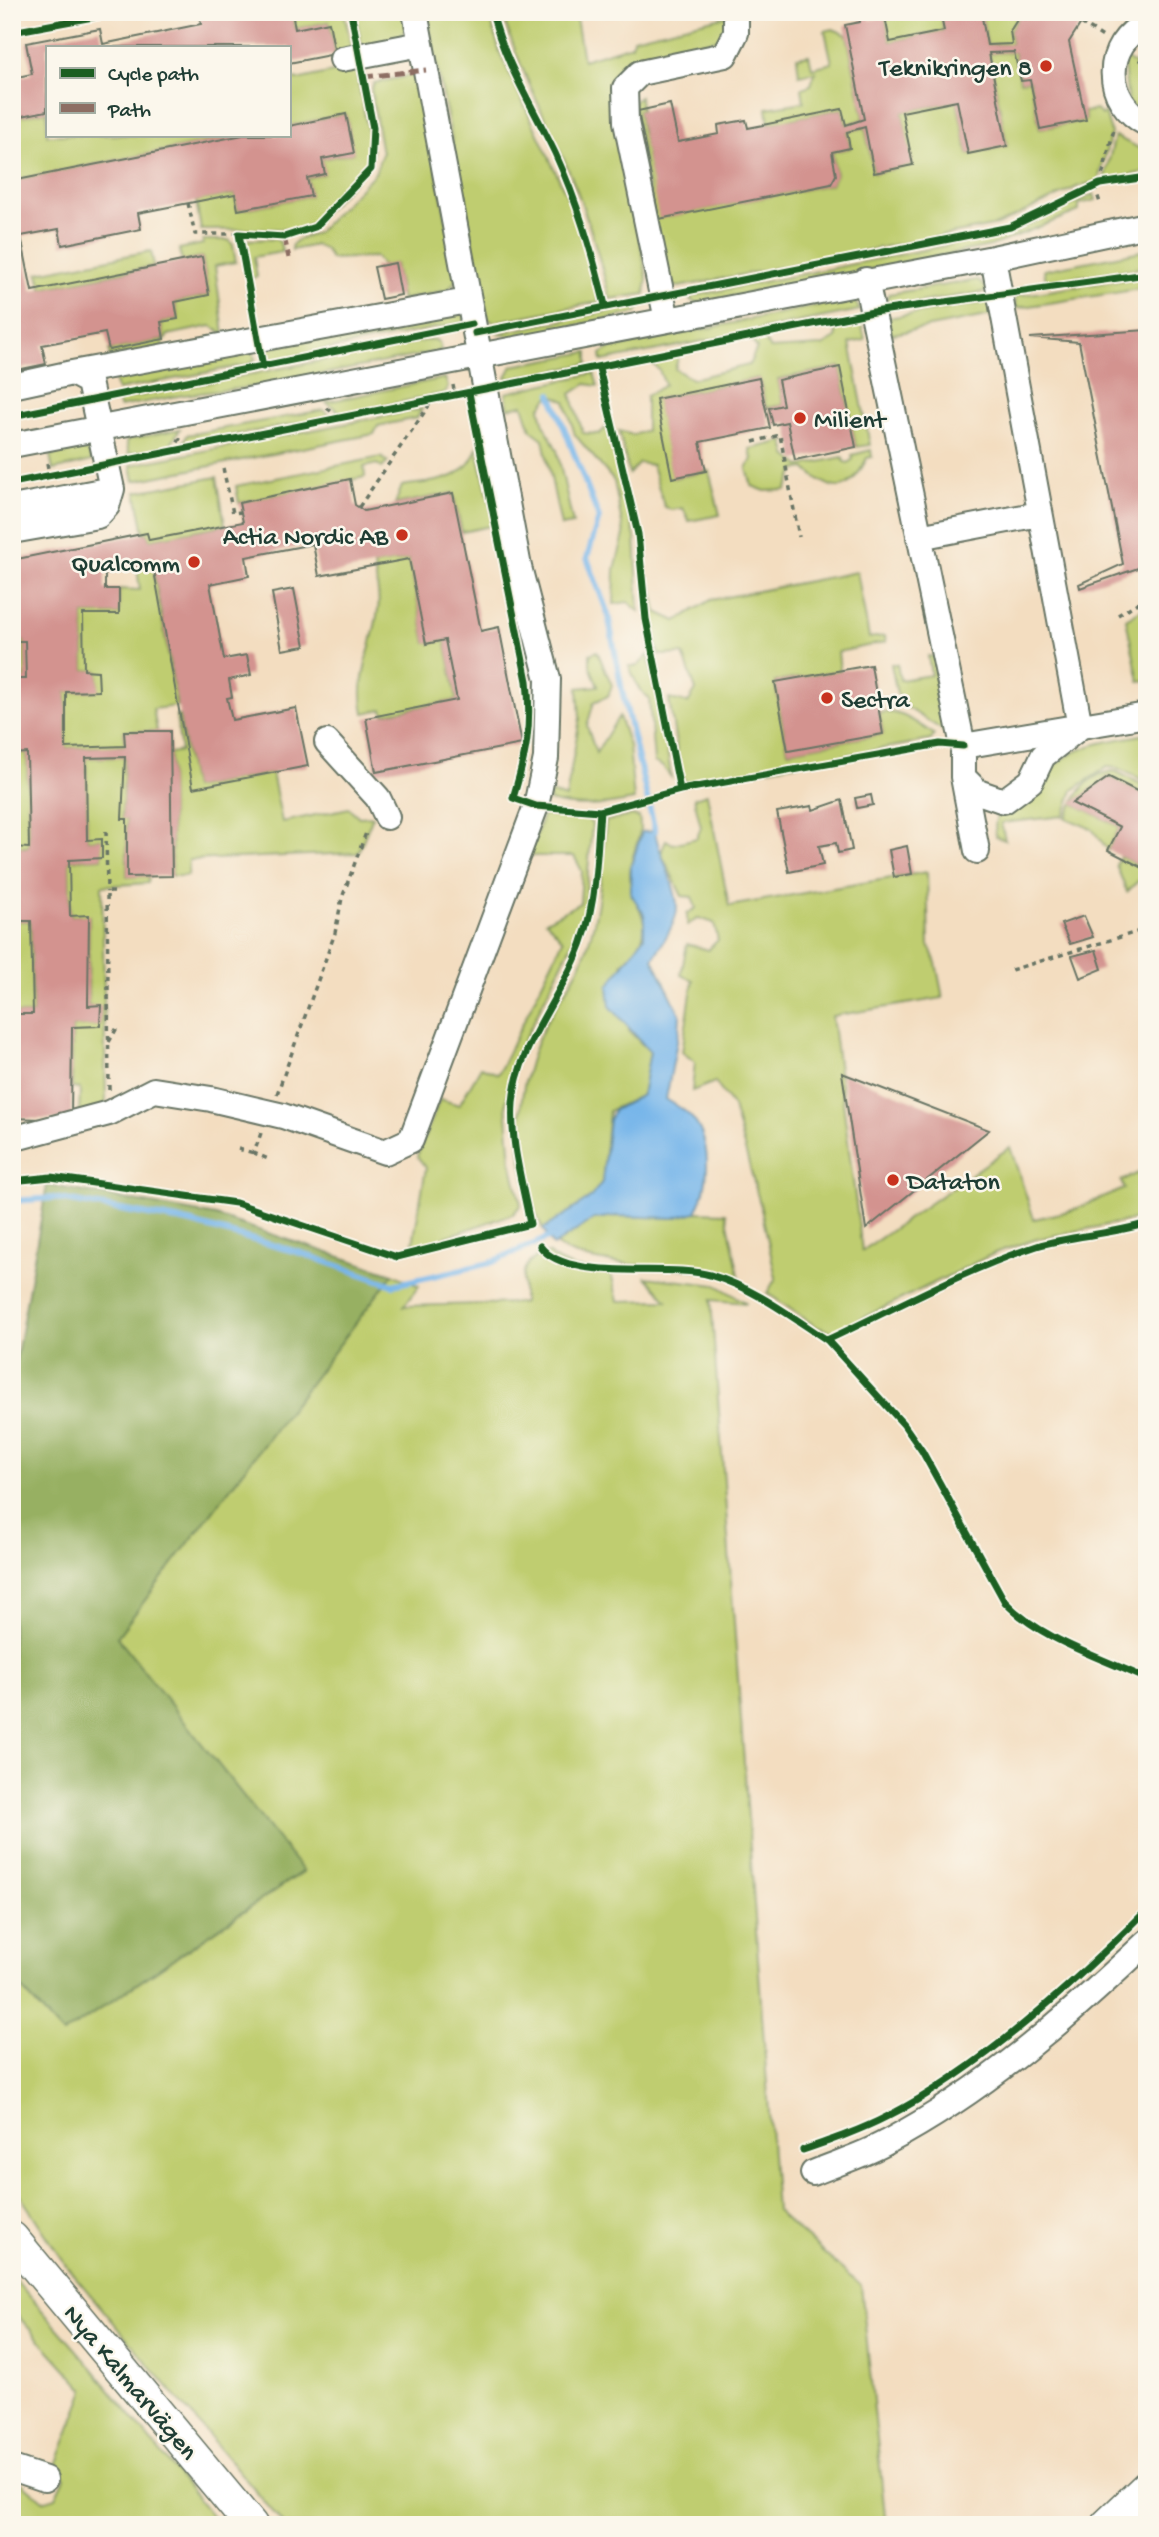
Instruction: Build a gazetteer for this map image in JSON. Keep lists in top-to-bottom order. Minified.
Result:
{"streets":{"main road":["Nya Kalmarvägen"]},"places":["Teknikringen 8","Milient","Actia Nordic AB","Qualcomm","Sectra","Dataton"],"legend":["Cycle path","Path"]}
